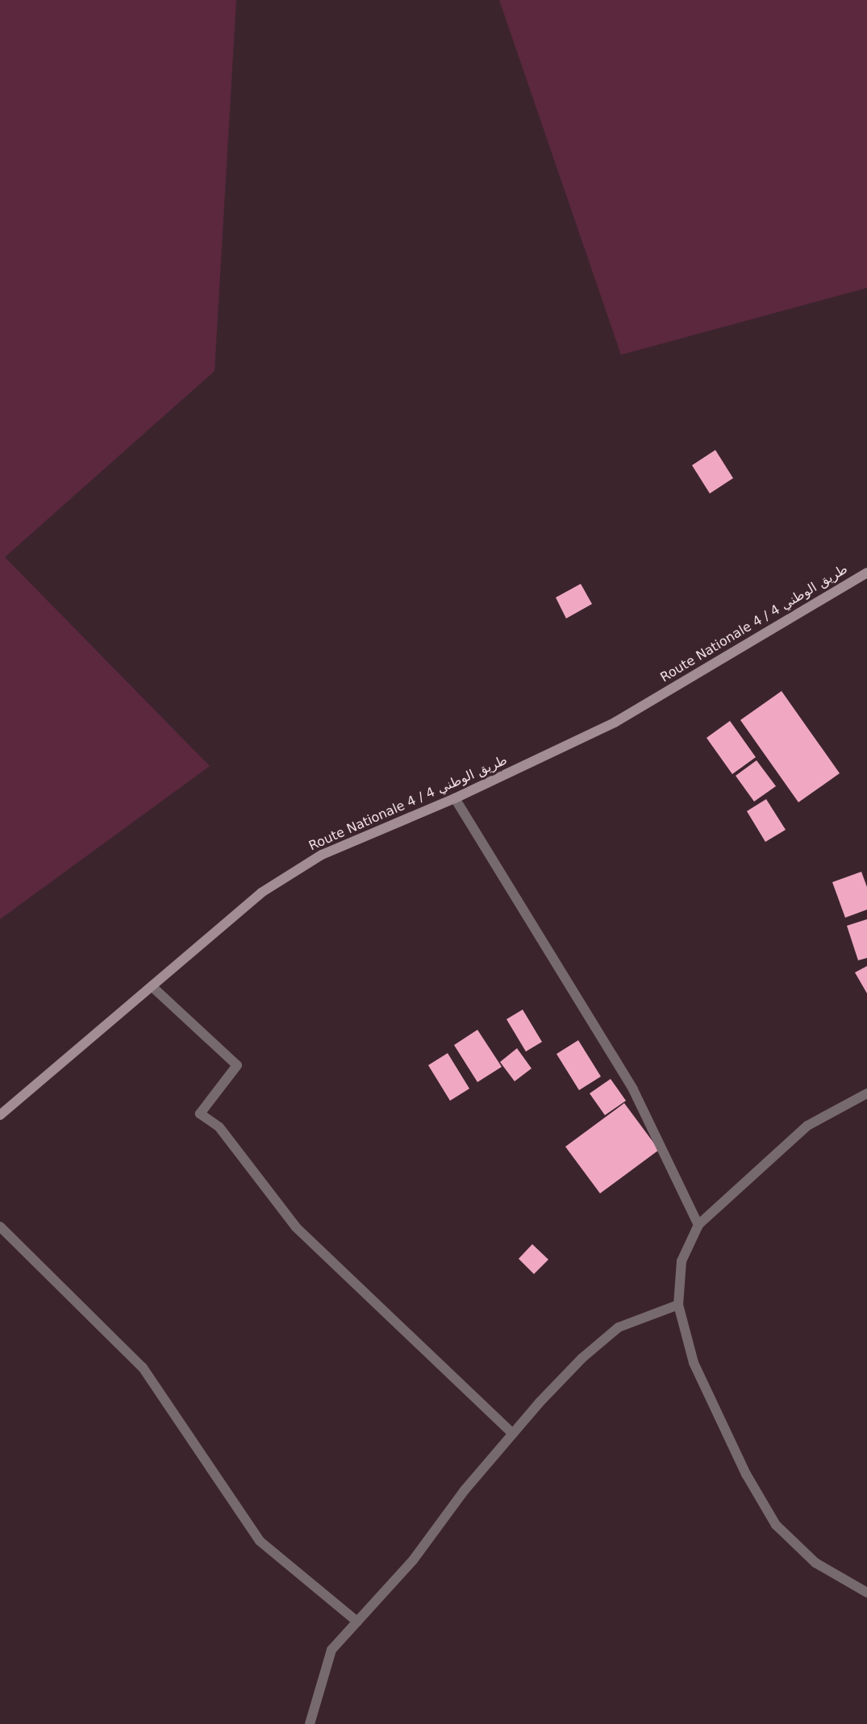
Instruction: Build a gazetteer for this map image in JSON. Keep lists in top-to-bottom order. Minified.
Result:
{"streets":{"main road":["Route Nationale 4 / طريق الوطني 4"]}}
